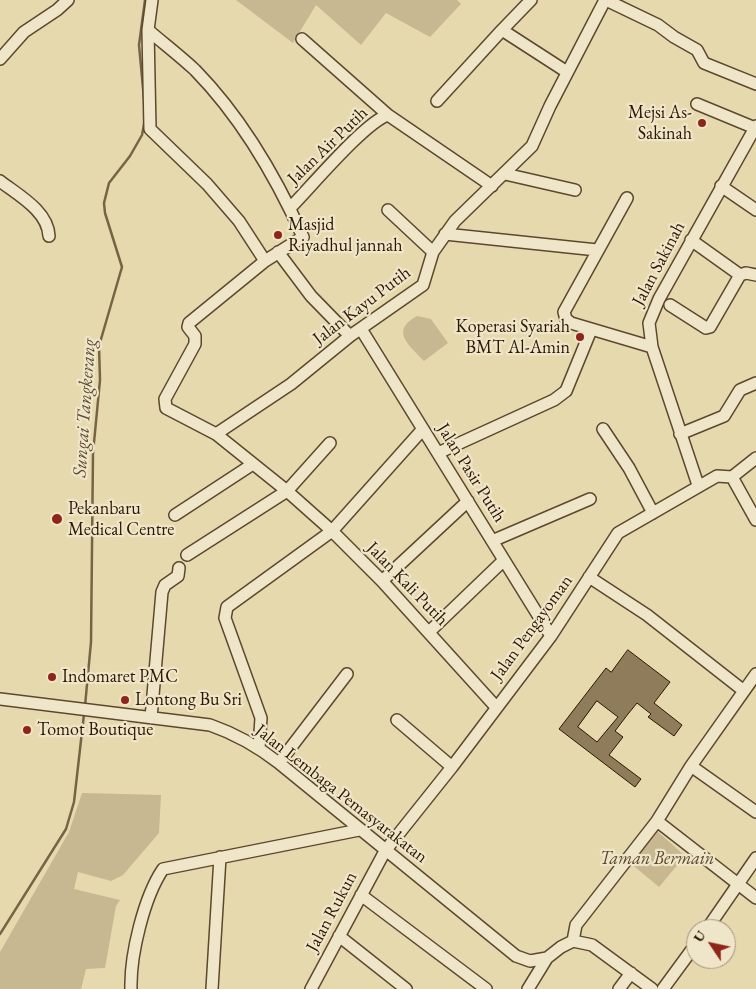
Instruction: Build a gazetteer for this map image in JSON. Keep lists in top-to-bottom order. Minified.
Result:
{"streets":{"street":["Jalan Air Putih","Jalan Sakinah","Jalan Kayu Putih","Jalan Pasir Putih","Jalan Kali Putih","Jalan Pengayoman","Jalan Lembaga Pemasyarakatan","Jalan Rukun"]},"crossings":[["Jalan Air Putih","Jalan Kayu Putih"],["Jalan Kayu Putih","Jalan Pasir Putih"],["Jalan Pasir Putih","Jalan Pengayoman"],["Jalan Kali Putih","Jalan Pengayoman"],["Jalan Pengayoman","Jalan Lembaga Pemasyarakatan"],["Jalan Pengayoman","Jalan Rukun"],["Jalan Lembaga Pemasyarakatan","Jalan Rukun"]],"water":["Sungai Tangkerang"],"parks":["Taman Bermain"],"places":["Mejsi As- Sakinah","Masjid Riyadhul jannah","Koperasi Syariah BMT Al-Amin","Pekanbaru Medical Centre","Indomaret PMC","Lontong Bu Sri","Tomot Boutique"],"north":"top left"}
